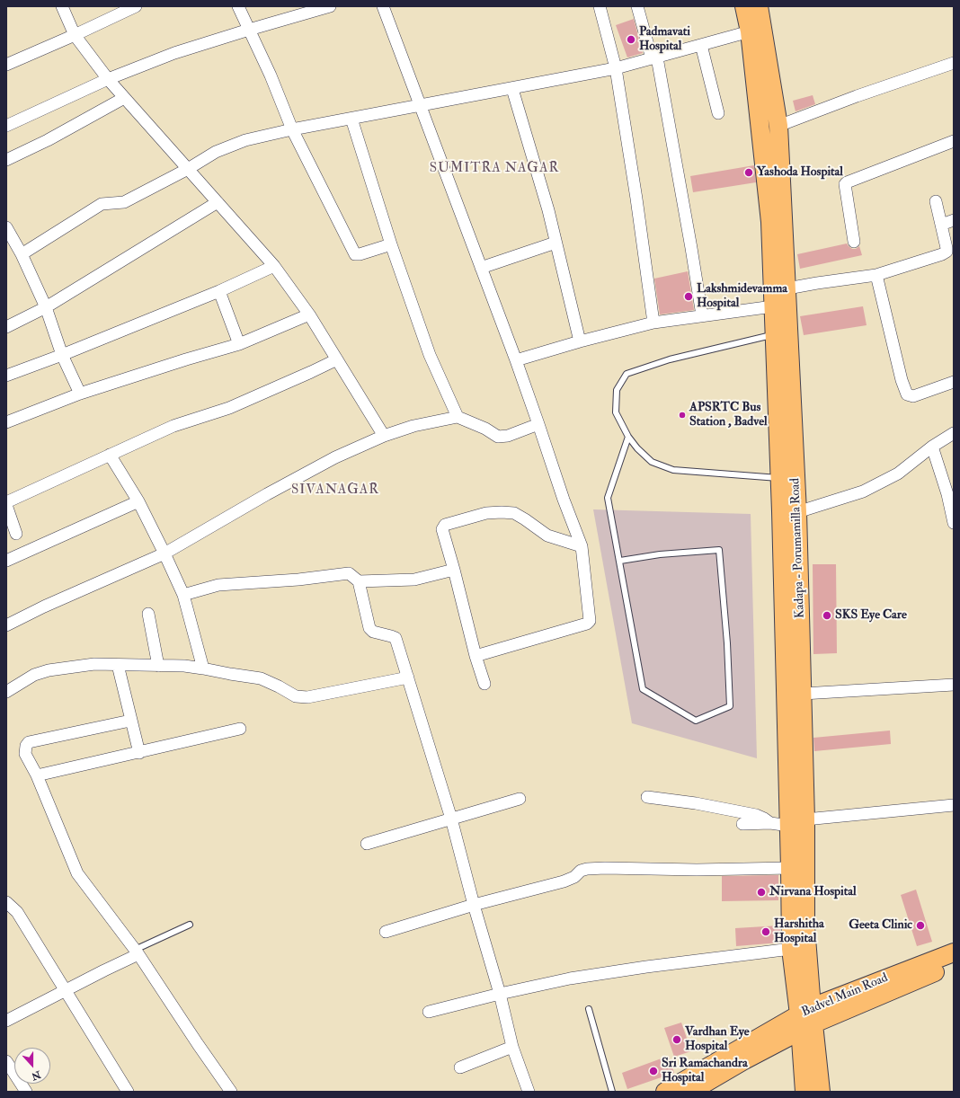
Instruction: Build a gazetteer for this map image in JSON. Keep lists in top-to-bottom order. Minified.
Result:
{"streets":{"main road":["Kadapa - Porumamilla Road","Badvel Main Road"]},"crossings":[["Kadapa - Porumamilla Road","Badvel Main Road"]],"districts":["SUMITRA NAGAR","SIVANAGAR"],"places":["Padmavati Hospital","Yashoda Hospital","Lakshmidevamma Hospital","APSRTC Bus Station , Badvel","SKS Eye Care","Nirvana Hospital","Geeta Clinic","Harshitha Hospital","Vardhan Eye Hospital","Sri Ramachandra Hospital"],"north":"bottom"}
